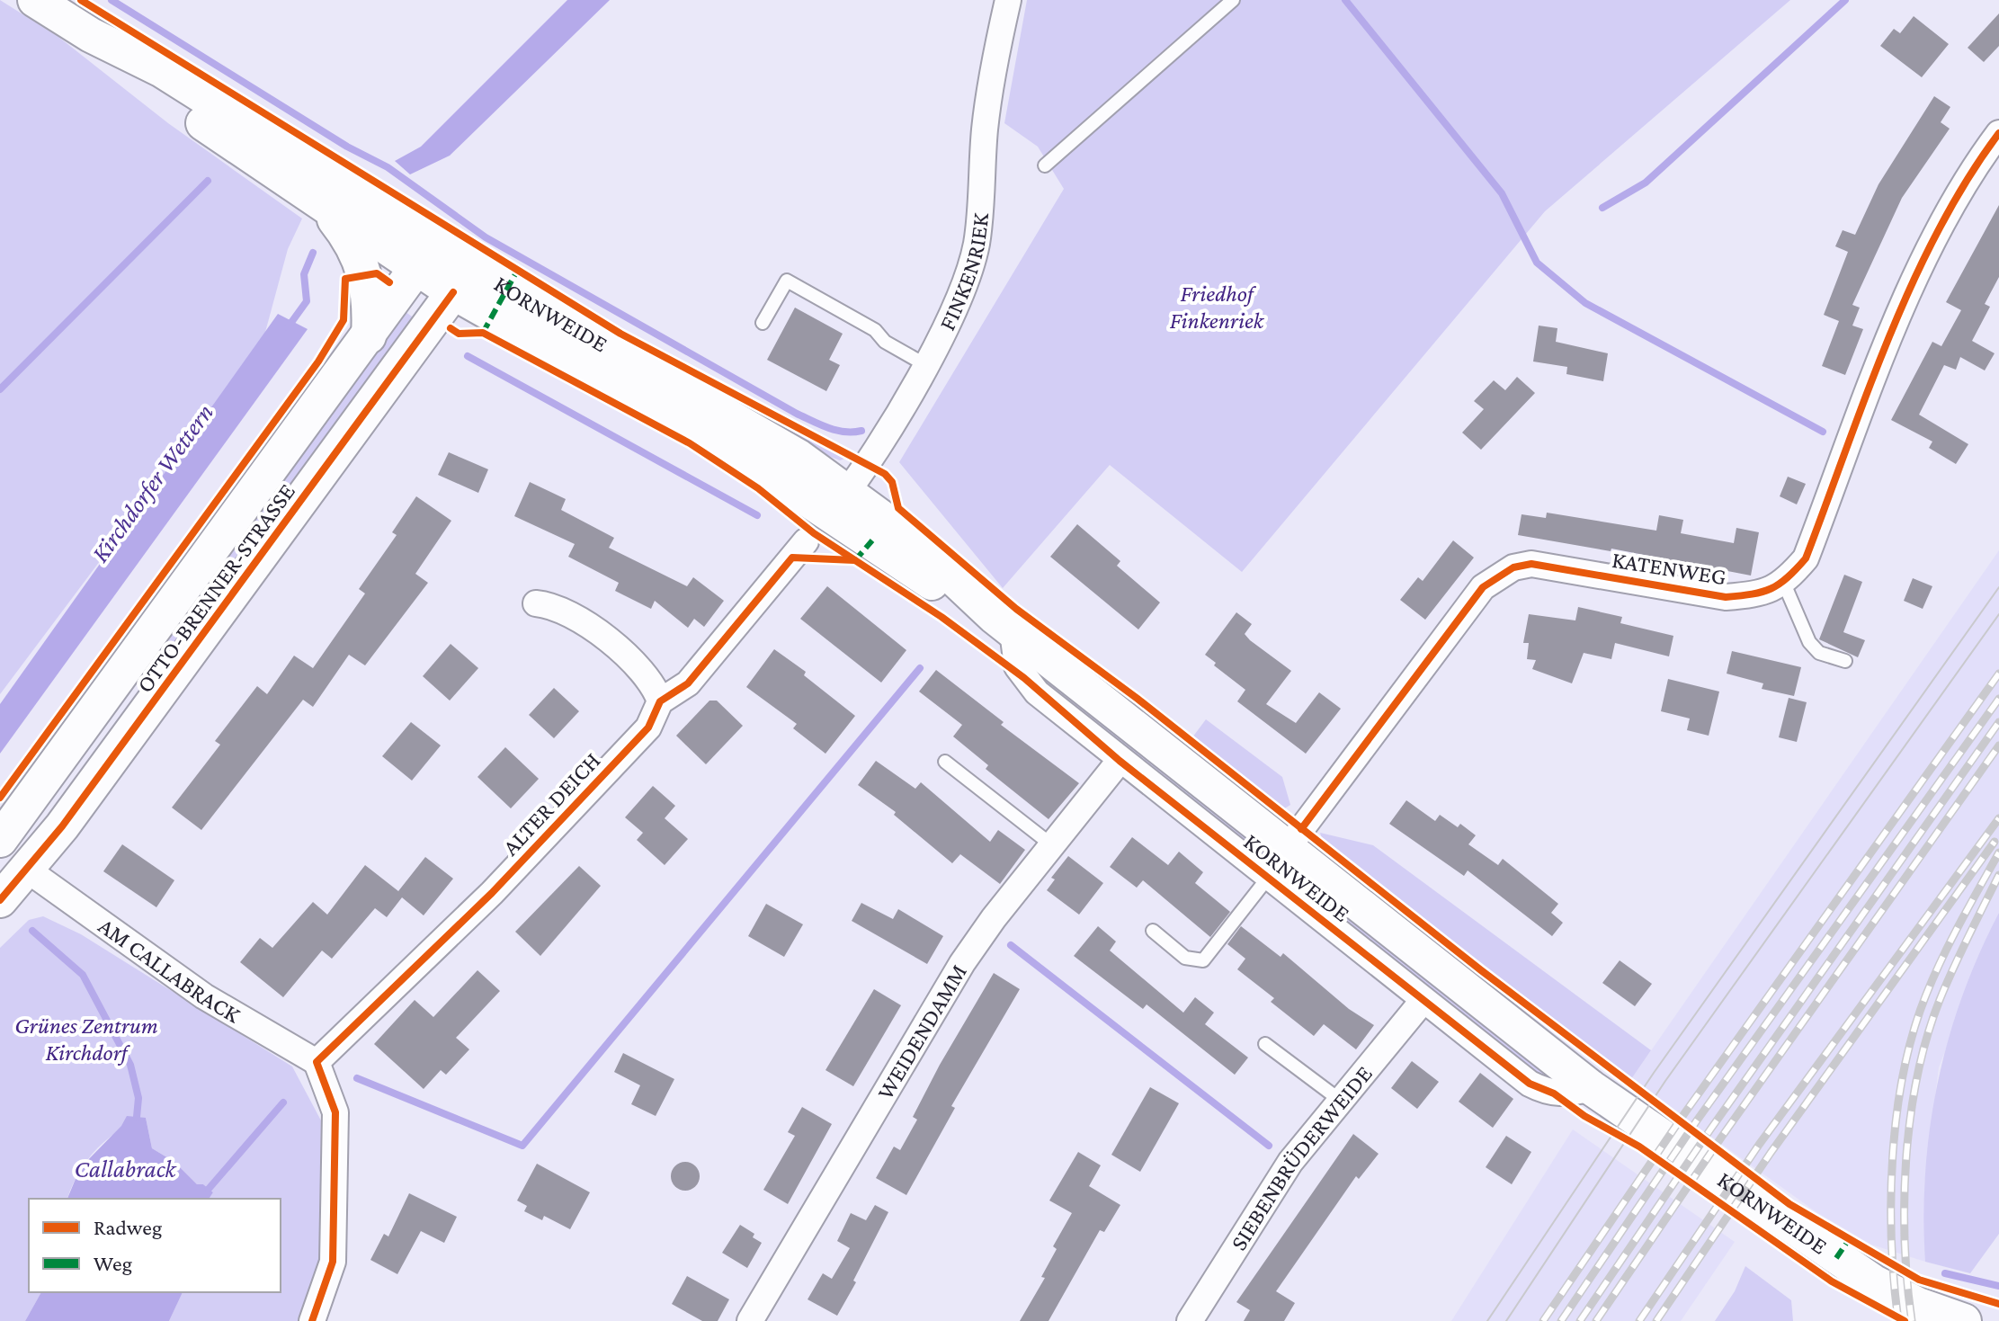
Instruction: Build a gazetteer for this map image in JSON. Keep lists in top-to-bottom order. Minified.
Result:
{"streets":{"main road":["KORNWEIDE","OTTO-BRENNER-STRASSE"],"street":["FINKENRIEK","KATENWEG","ALTER DEICH","AM CALLABRACK","WEIDENDAMM","SIEBENBRÜDERWEIDE"]},"crossings":[["FINKENRIEK","KORNWEIDE"],["KORNWEIDE","KATENWEG"],["KORNWEIDE","OTTO-BRENNER-STRASSE"],["KORNWEIDE","WEIDENDAMM"],["KORNWEIDE","SIEBENBRÜDERWEIDE"],["OTTO-BRENNER-STRASSE","AM CALLABRACK"],["ALTER DEICH","AM CALLABRACK"]],"water":["Kirchdorfer Wettern","Callabrack"],"parks":["Friedhof Finkenriek","Grünes Zentrum Kirchdorf"],"legend":["Radweg","Weg"]}
